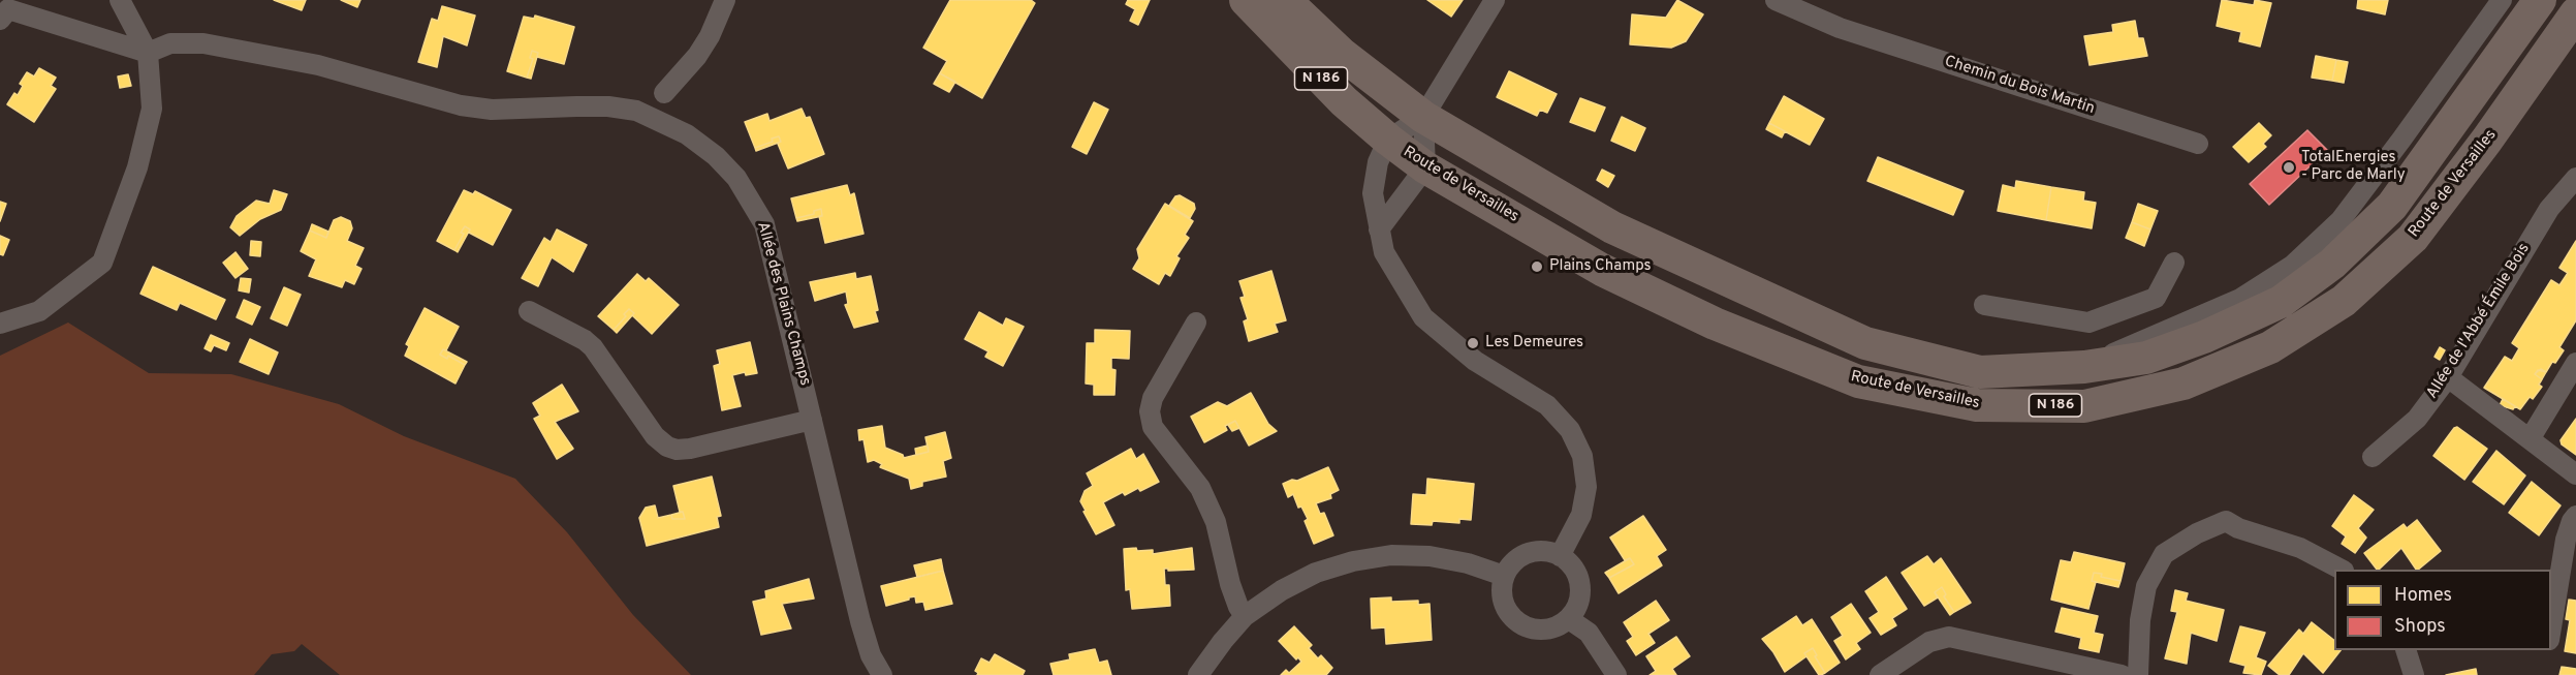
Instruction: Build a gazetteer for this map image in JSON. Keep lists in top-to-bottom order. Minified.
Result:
{"streets":{"main road":["N 186","Route de Versailles"],"street":["Chemin du Bois Martin","Allée des Plains Champs","Allée de l'Abbé Émile Bois"]},"places":["TotalEnergies - Parc de Marly","Plains Champs","Les Demeures"],"legend":["Homes","Shops"]}
